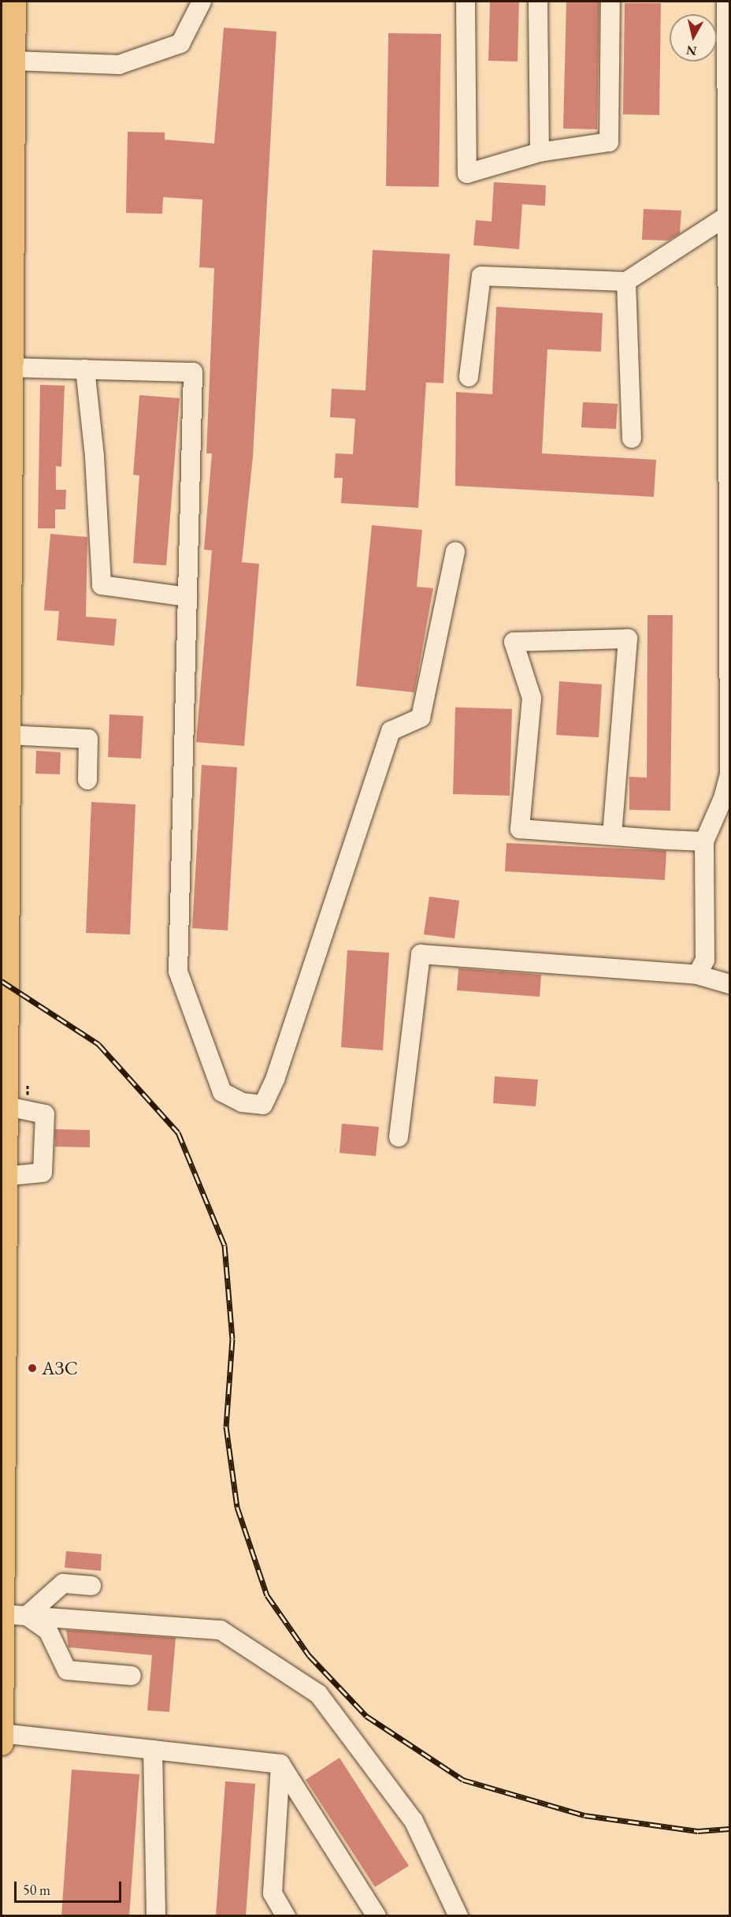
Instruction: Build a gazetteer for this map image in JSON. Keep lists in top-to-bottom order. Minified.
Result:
{"places":["АЗС"],"scale_bar":"50 m","north":"bottom"}
